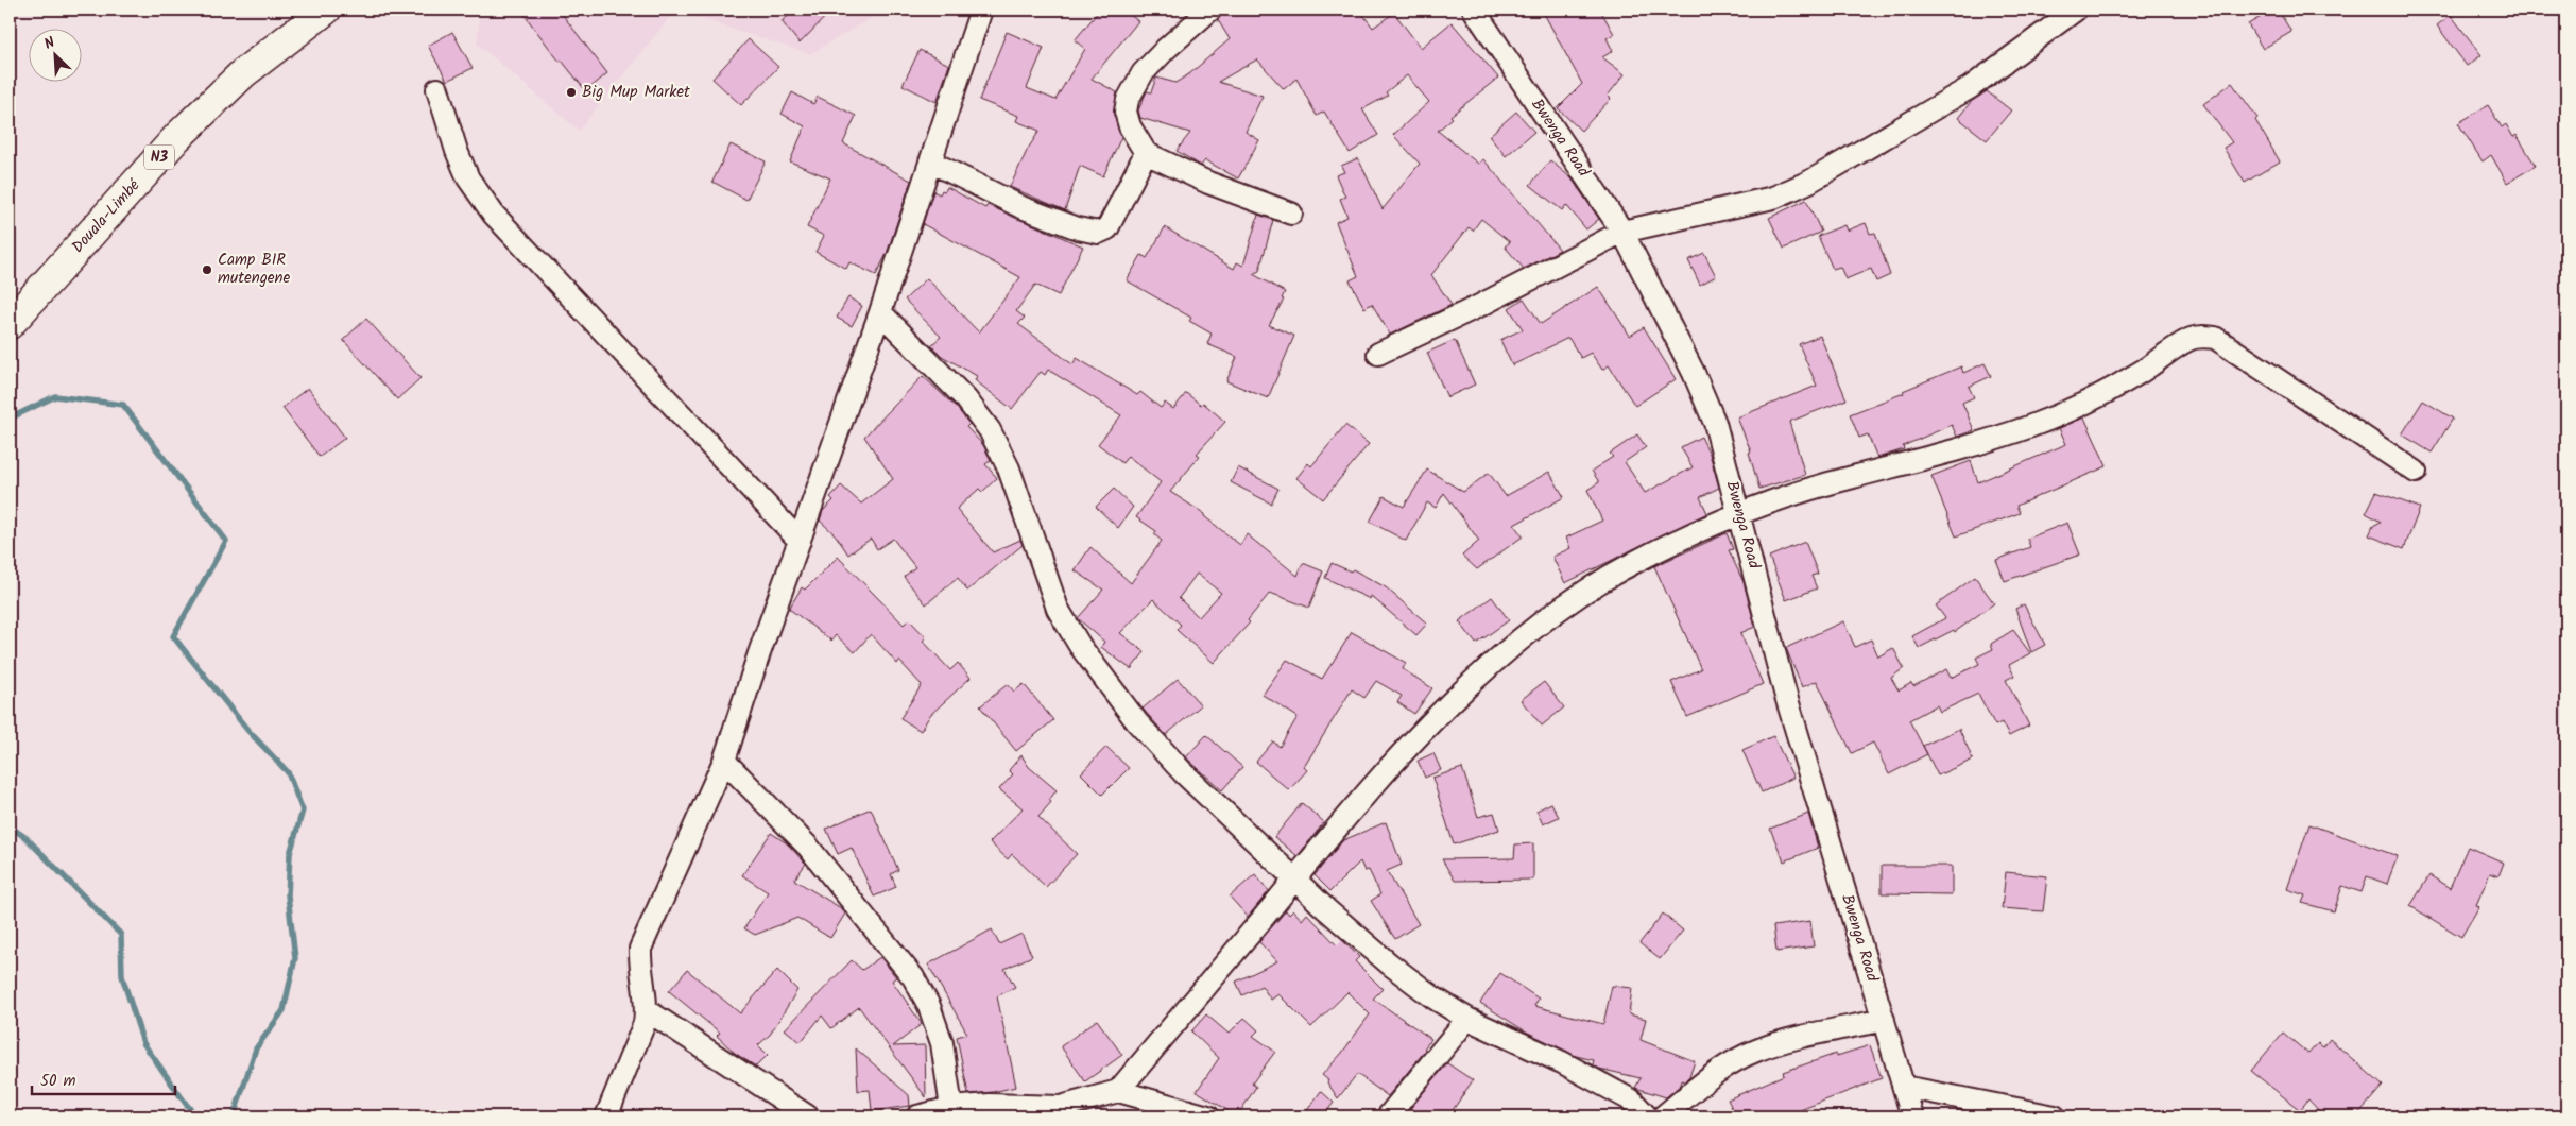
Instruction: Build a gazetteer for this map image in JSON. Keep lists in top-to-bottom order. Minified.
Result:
{"streets":{"highway":["N3","Douala-Limbé"],"street":["Bwenga Road"]},"places":["Big Mup Market","Camp BIR mutengene"],"scale_bar":"50 m","north":"top left"}
